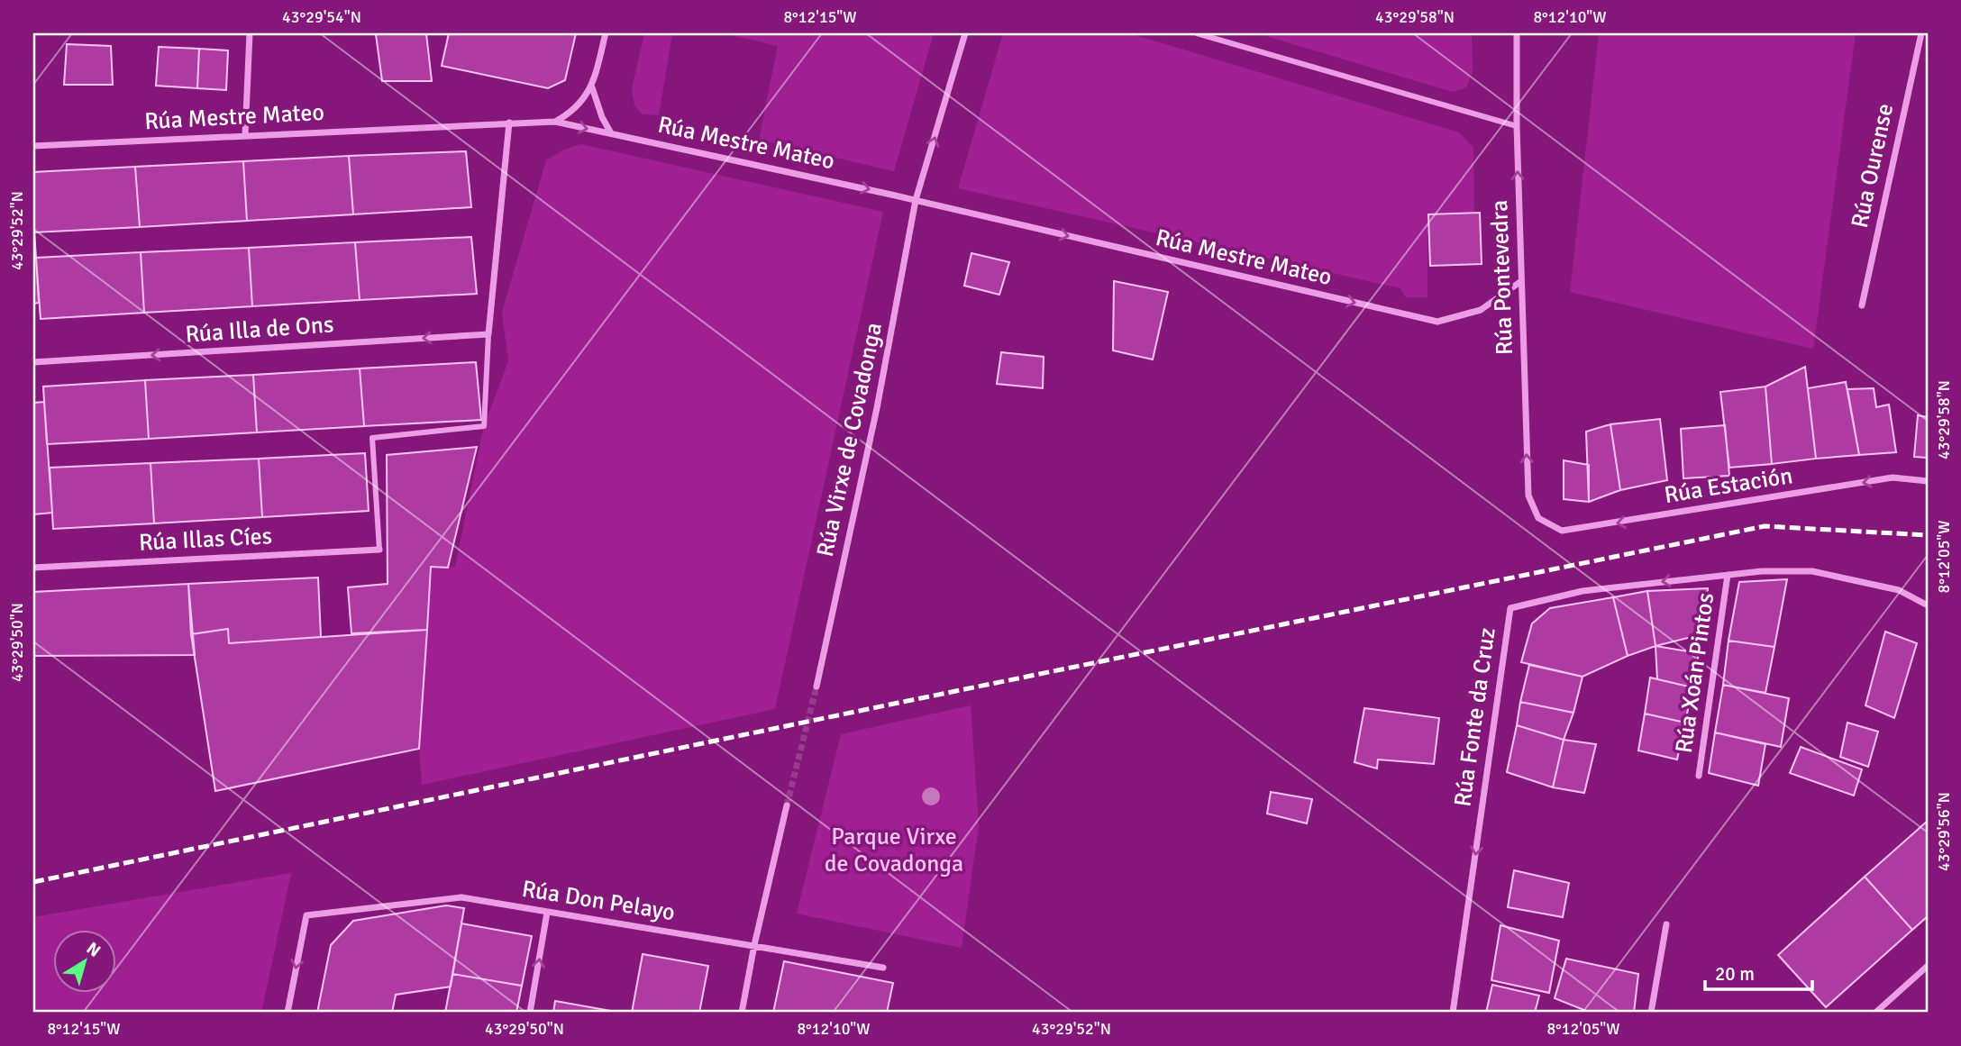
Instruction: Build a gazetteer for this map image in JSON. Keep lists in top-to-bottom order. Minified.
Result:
{"streets":{"street":["Rúa Mestre Mateo","Rúa Ourense","Rúa Pontevedra","Rúa Illa de Ons","Rúa Virxe de Covadonga","Rúa Estación","Rúa Illas Cíes","Rúa Xoán Pintos","Rúa Fonte da Cruz","Rúa Don Pelayo"]},"crossings":[["Rúa Mestre Mateo","Rúa Pontevedra"],["Rúa Mestre Mateo","Rúa Virxe de Covadonga"],["Rúa Pontevedra","Rúa Estación"],["Rúa Xoán Pintos","Rúa Fonte da Cruz"]],"one_way":["Rúa Mestre Mateo","Rúa Pontevedra","Rúa Illa de Ons","Rúa Estación","Rúa Fonte da Cruz","Rúa Don Pelayo"],"parks":["Parque Virxe de Covadonga"],"scale_bar":"20 m","north":"top right","coordinates":["43°29'54\"N","8°12'15\"W","43°29'58\"N","8°12'10\"W","43°29'52\"N","8°12'05\"W","43°29'50\"N","43°29'56\"N"]}
